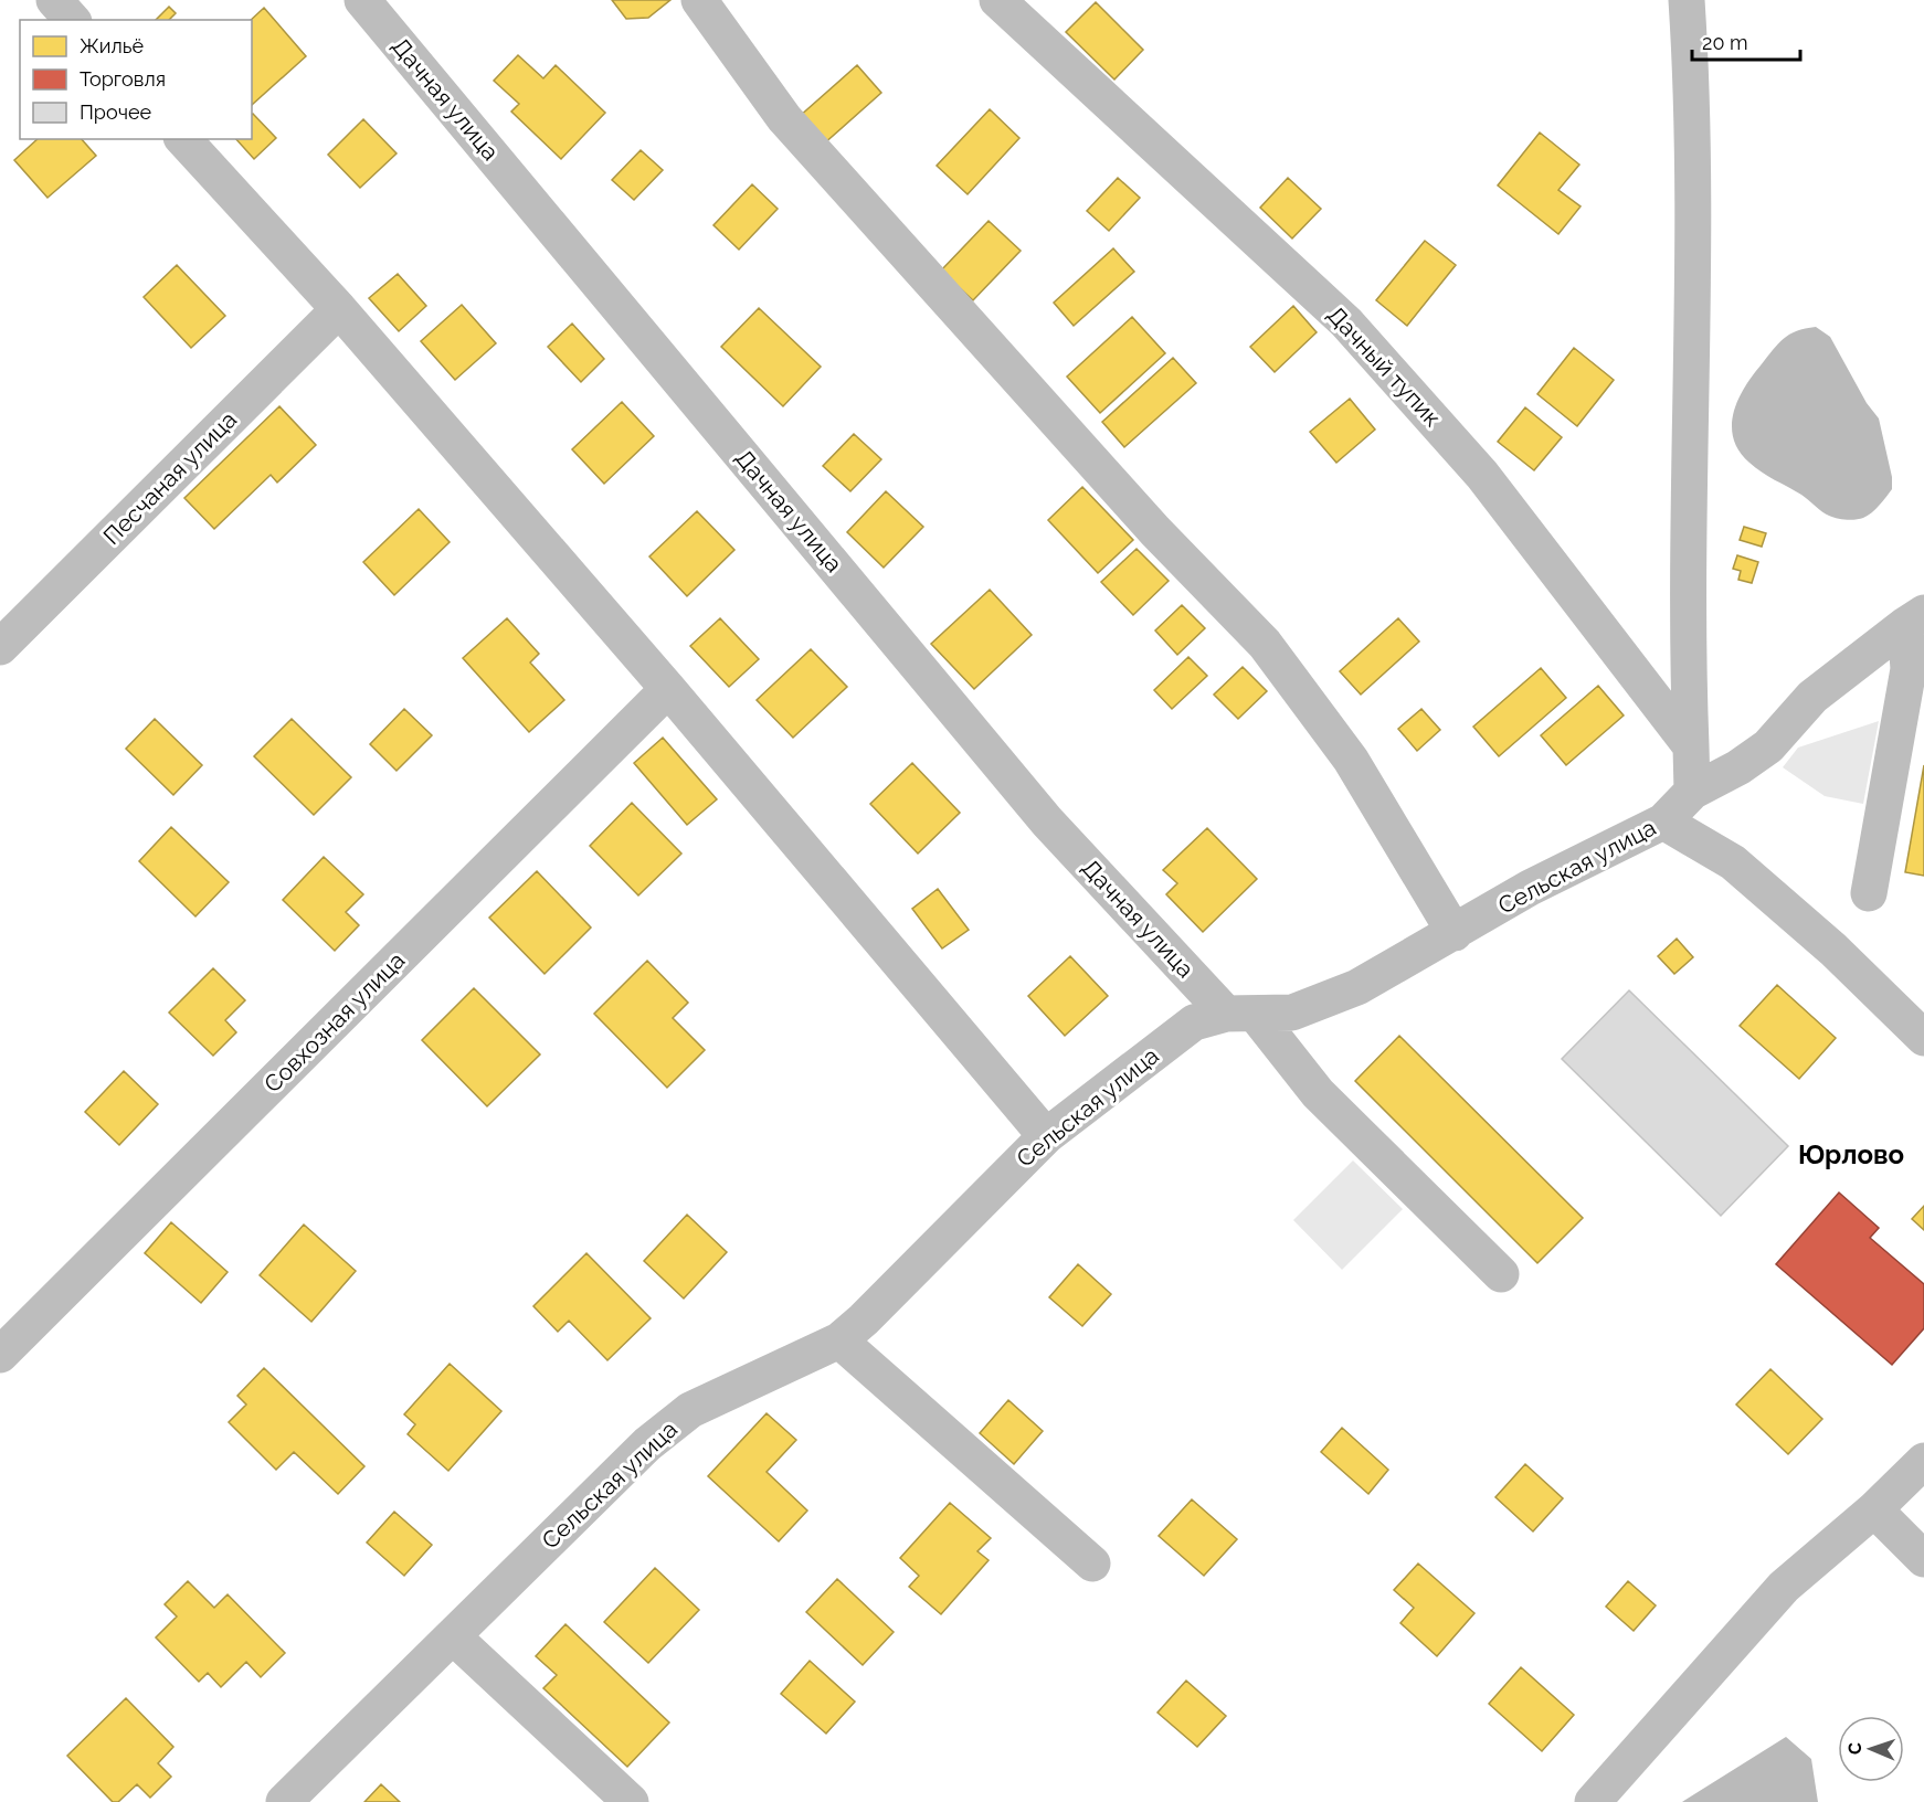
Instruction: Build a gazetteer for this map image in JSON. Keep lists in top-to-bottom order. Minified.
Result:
{"streets":{"street":["Дачная улица","Дачный тупик","Песчаная улица","Сельская улица","Совхозная улица"]},"crossings":[["Дачная улица","Сельская улица"]],"districts":["Юрлово"],"legend":["Жильё","Торговля","Прочее"],"scale_bar":"20 m","north":"left"}
